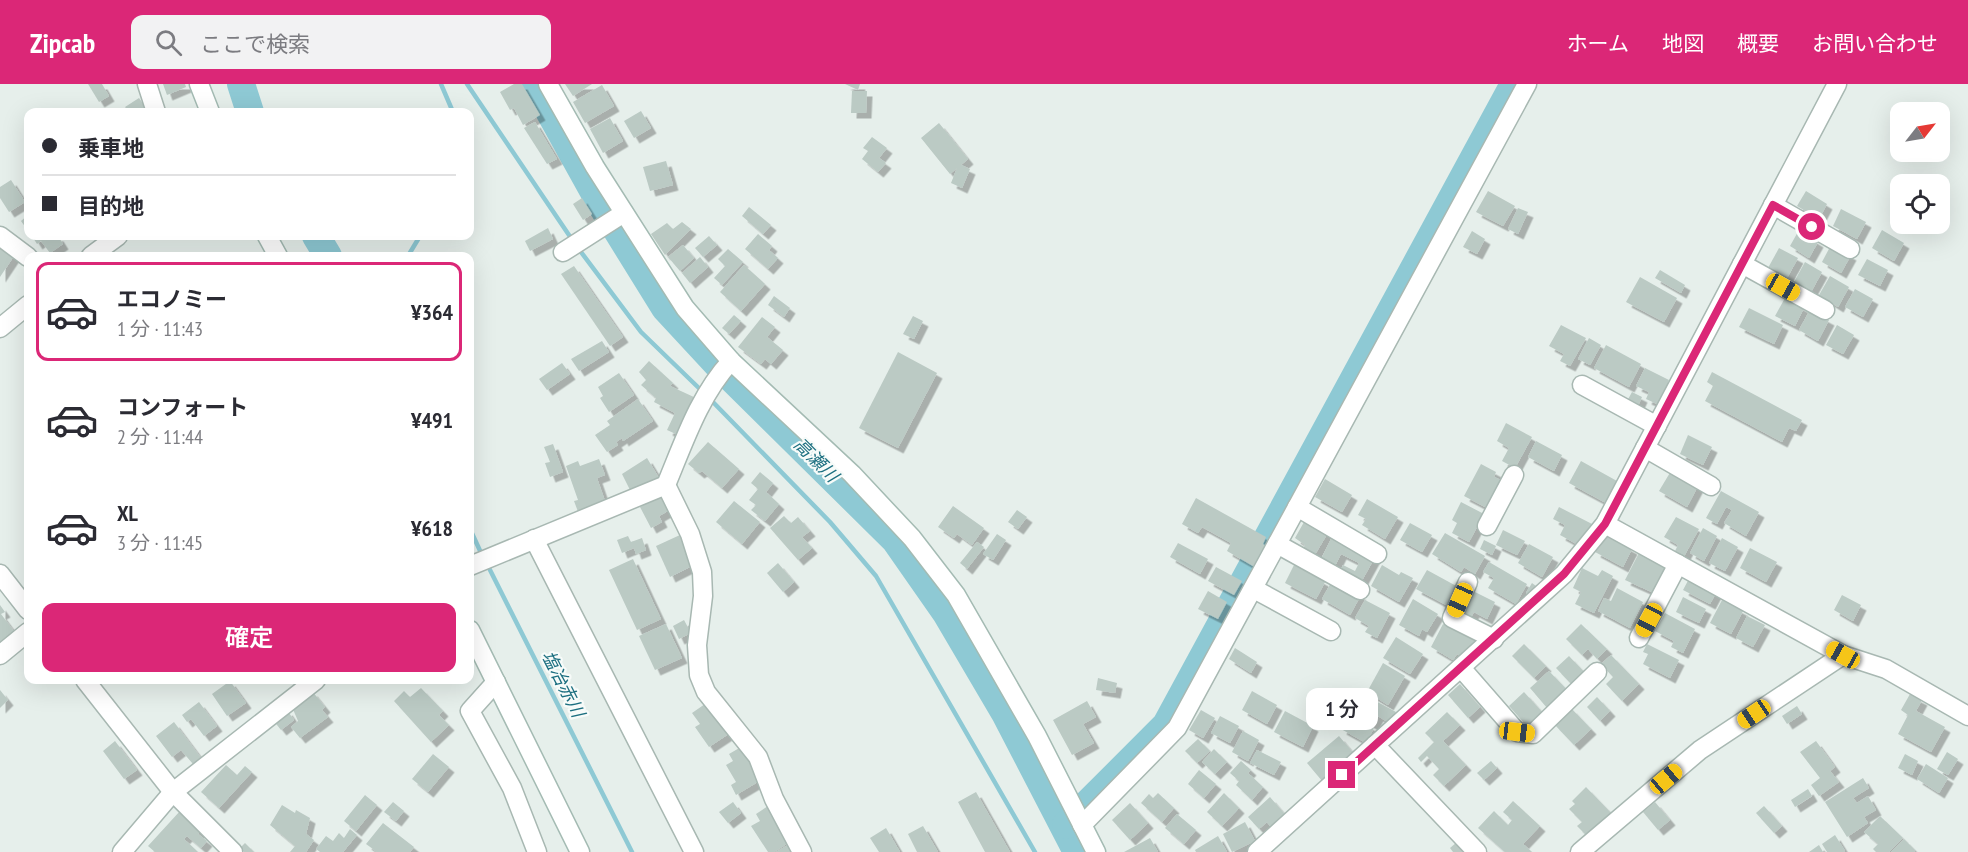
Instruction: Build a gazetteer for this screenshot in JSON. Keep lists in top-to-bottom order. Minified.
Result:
{"water":["高瀬川","塩冶赤川"],"north":"top right","page":{"header":"Zipcab","search":"ここで検索","nav":["ホーム","地図","概要","お問い合わせ"],"banner":["乗車地","目的地"],"list":[{"name":"エコノミー","note":"1 分 · 11:43","value":"¥364"},{"name":"コンフォート","note":"2 分 · 11:44","value":"¥491"},{"name":"XL","note":"3 分 · 11:45","value":"¥618"}],"buttons":"確定","bubble":"1 分"}}
